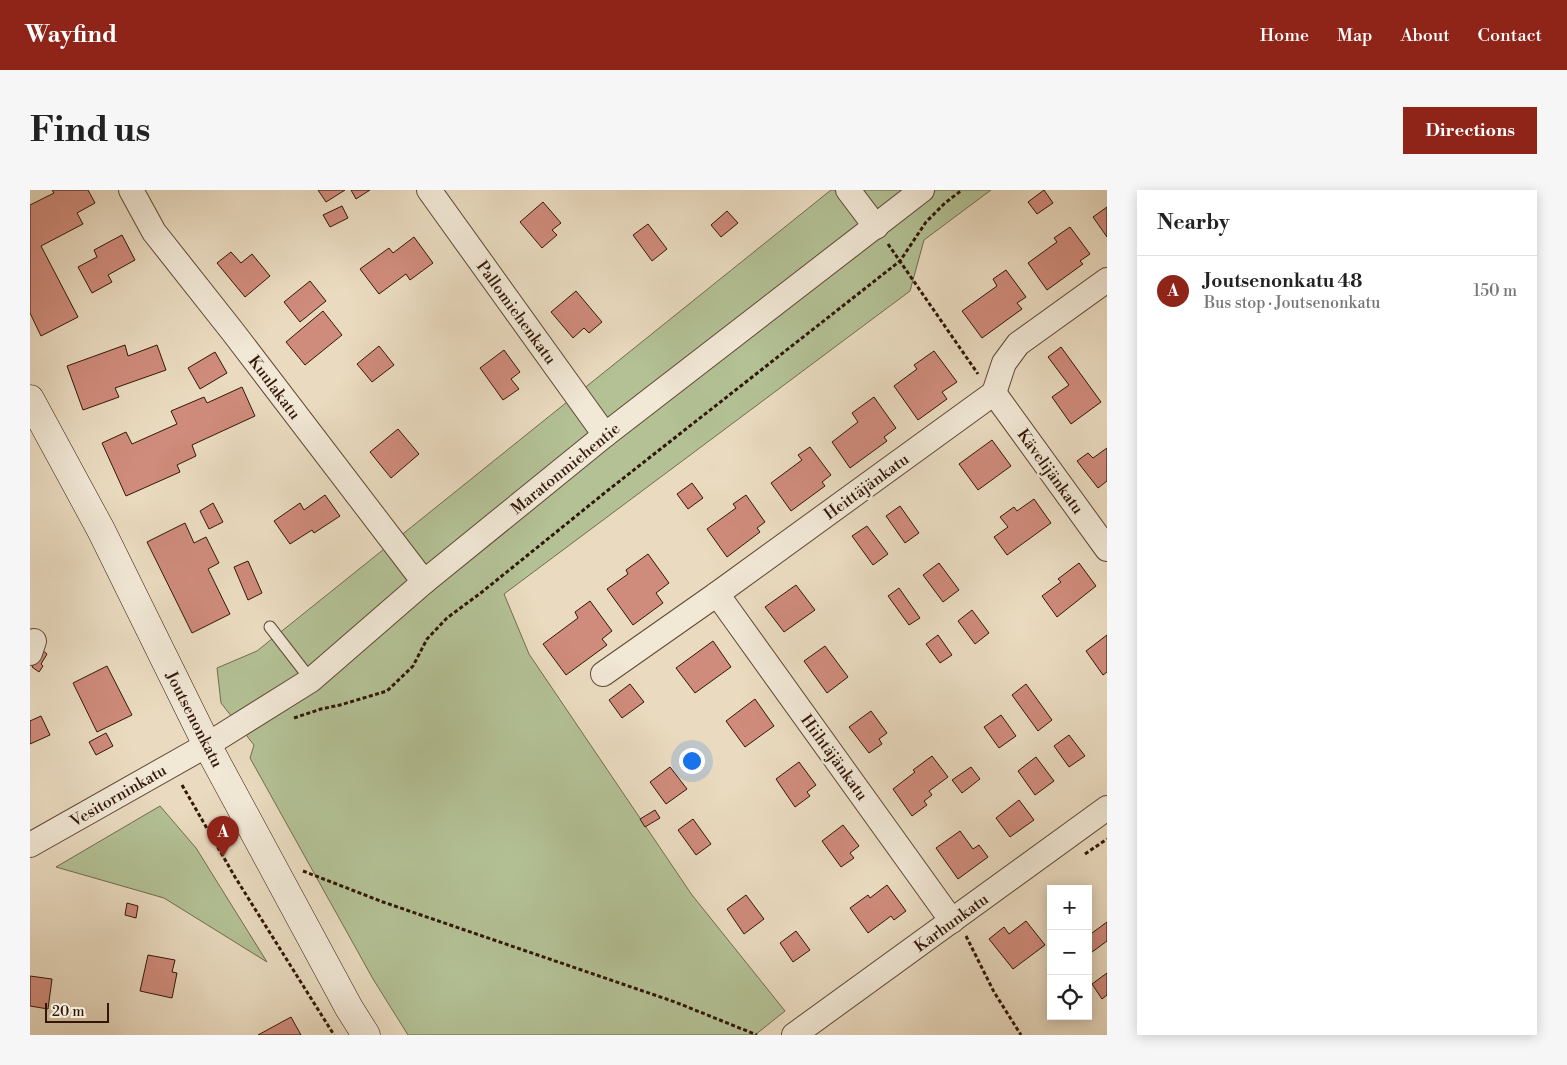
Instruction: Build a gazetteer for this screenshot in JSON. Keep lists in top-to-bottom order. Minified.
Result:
{"streets":{"main road":["Joutsenonkatu"],"street":["Pallomiehenkatu","Kuulakatu","Maratonmiehentie","Kävelijänkatu","Heittäjänkatu","Hiihtäjänkatu","Vesitorninkatu","Karhunkatu"]},"crossings":[["Pallomiehenkatu","Maratonmiehentie"],["Kuulakatu","Maratonmiehentie"],["Maratonmiehentie","Joutsenonkatu"],["Maratonmiehentie","Vesitorninkatu"],["Kävelijänkatu","Heittäjänkatu"],["Heittäjänkatu","Hiihtäjänkatu"],["Joutsenonkatu","Vesitorninkatu"],["Hiihtäjänkatu","Karhunkatu"]],"scale_bar":"20 m","page":{"header":"Wayfind","nav":["Home","Map","About","Contact"],"buttons":"Directions","title":"Find us","heading":"Nearby","list":[{"mark":"A","name":"Joutsenonkatu 48","note":"Bus stop · Joutsenonkatu","value":"150 m"}],"pins":"A","map_buttons":["+","−"],"scale":"20 m"}}
